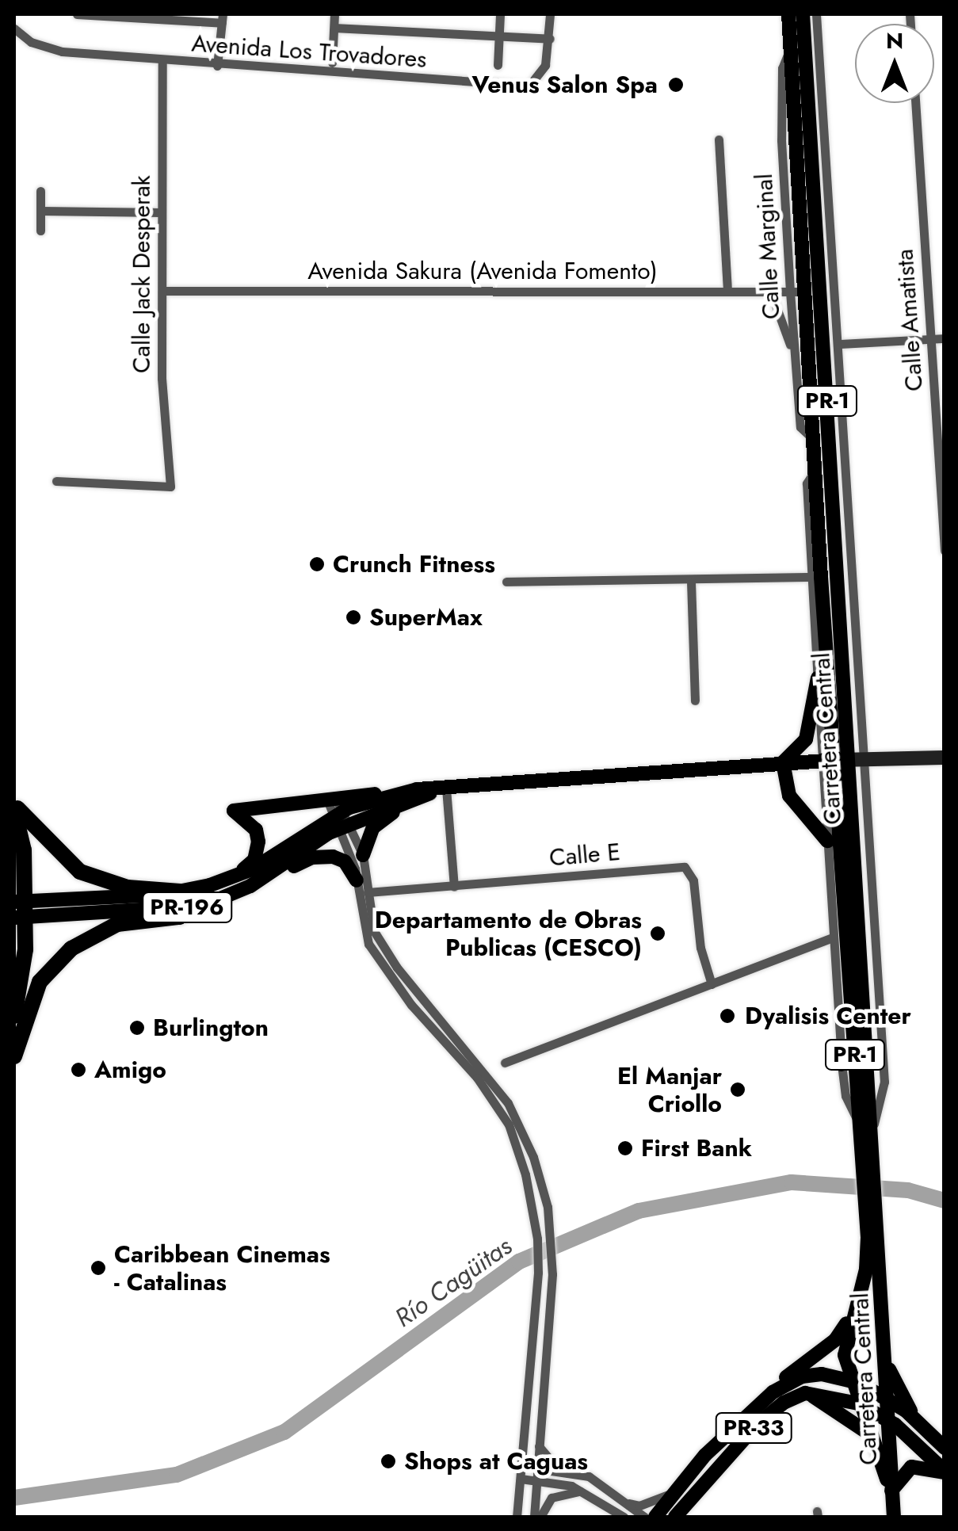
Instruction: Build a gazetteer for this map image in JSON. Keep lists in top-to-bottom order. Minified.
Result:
{"streets":{"main road":["PR-1","Carretera Central","PR-196","PR-33"],"street":["Avenida Los Trovadores","Calle Marginal","Avenida Sakura (Avenida Fomento)","Calle Jack Desperak","Calle Amatista","Calle E"]},"crossings":[["Avenida Los Trovadores","Calle Jack Desperak"],["Calle Marginal","Avenida Sakura (Avenida Fomento)"],["Calle Marginal","Carretera Central"],["Avenida Sakura (Avenida Fomento)","Calle Jack Desperak"],["Avenida Sakura (Avenida Fomento)","Carretera Central"],["PR-1","Carretera Central"],["Carretera Central","PR-196"],["Carretera Central","PR-33"]],"water":["Río Cagüitas"],"places":["Venus Salon Spa","Crunch Fitness","SuperMax","Departamento de Obras Publicas (CESCO)","Dyalisis Center","Burlington","Amigo","El Manjar Criollo","First Bank","Caribbean Cinemas - Catalinas","Shops at Caguas"],"north":"top"}
